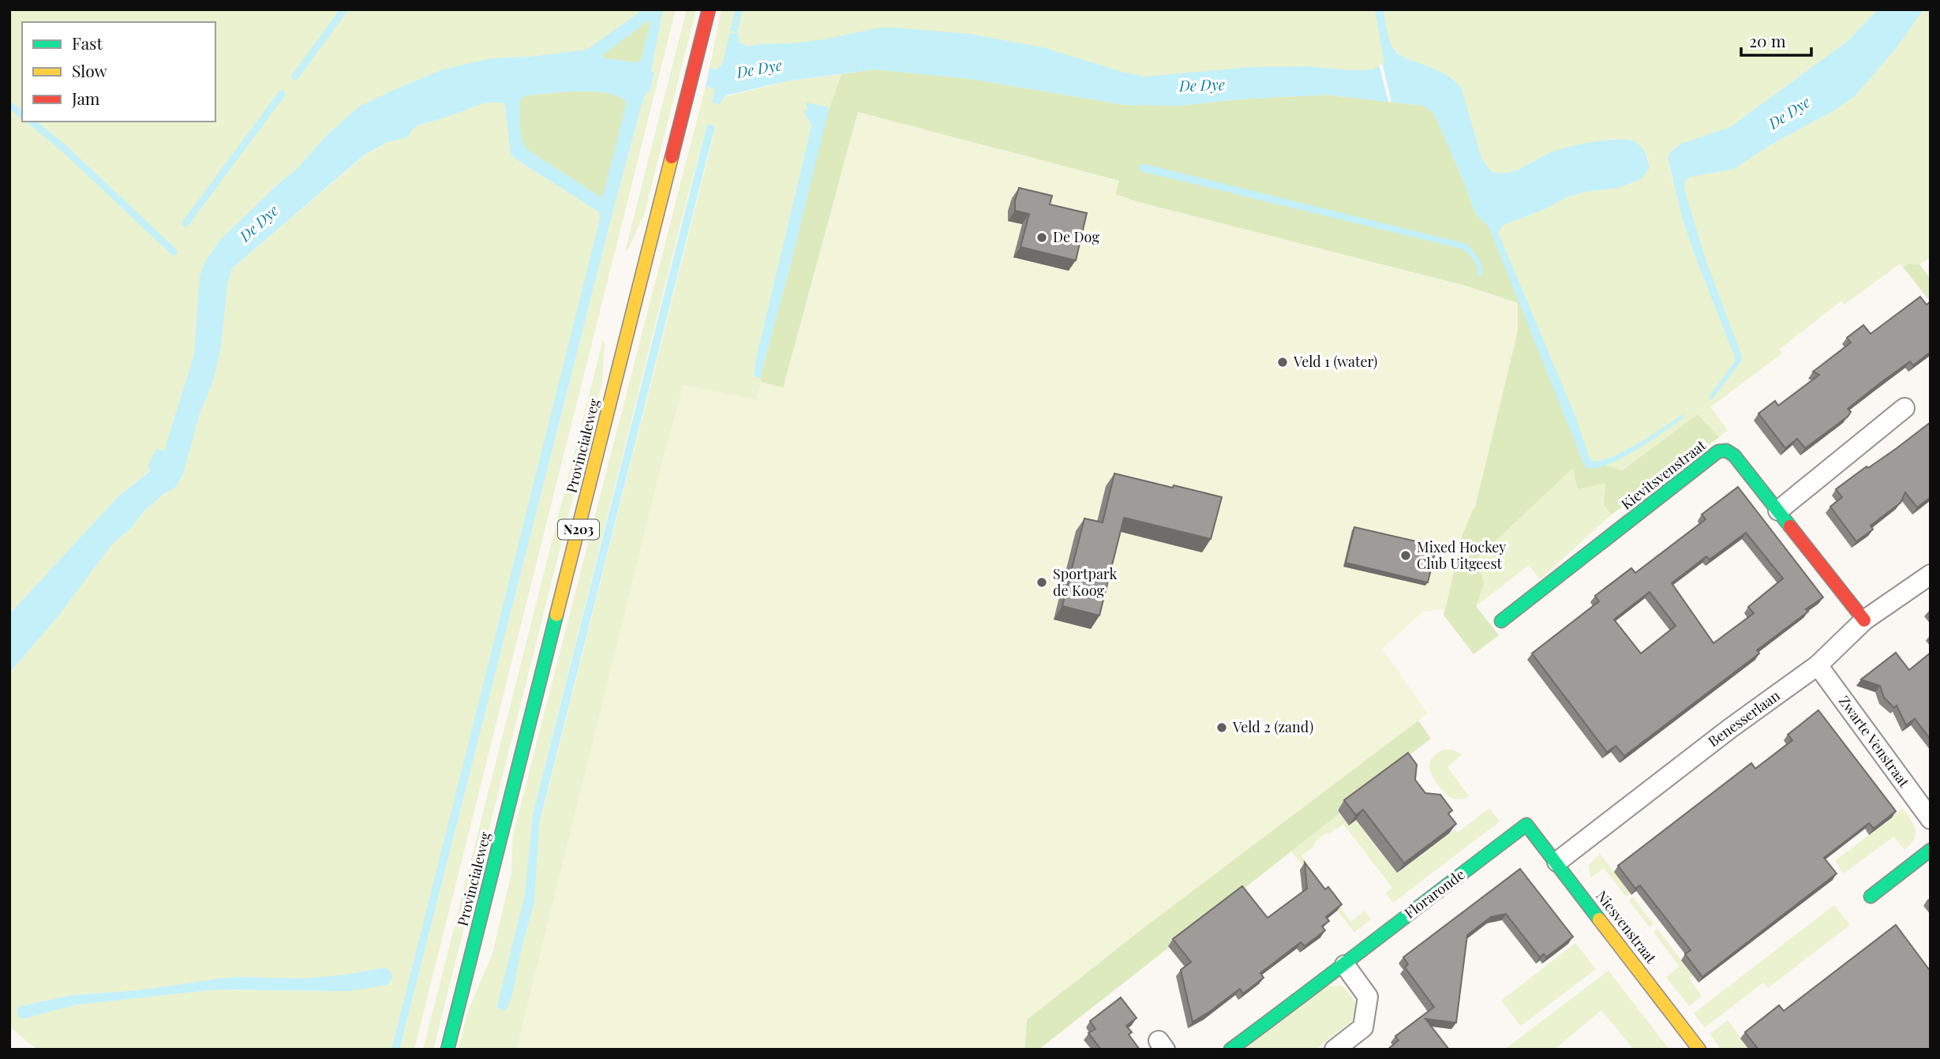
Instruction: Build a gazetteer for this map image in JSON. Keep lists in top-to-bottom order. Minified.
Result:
{"streets":{"street":["Provincialeweg","Kievitsvenstraat","N203","Benesserlaan","Zwarte Venstraat","Floraronde","Niesvenstraat"]},"crossings":[["Kievitsvenstraat","Benesserlaan"],["Benesserlaan","Zwarte Venstraat"],["Benesserlaan","Niesvenstraat"],["Floraronde","Niesvenstraat"]],"water":["De Dye"],"places":["De Dog","Veld 1 (water)","Mixed Hockey Club Uitgeest","Sportpark de Koog","Veld 2 (zand)"],"legend":["Fast","Slow","Jam"],"scale_bar":"20 m"}
